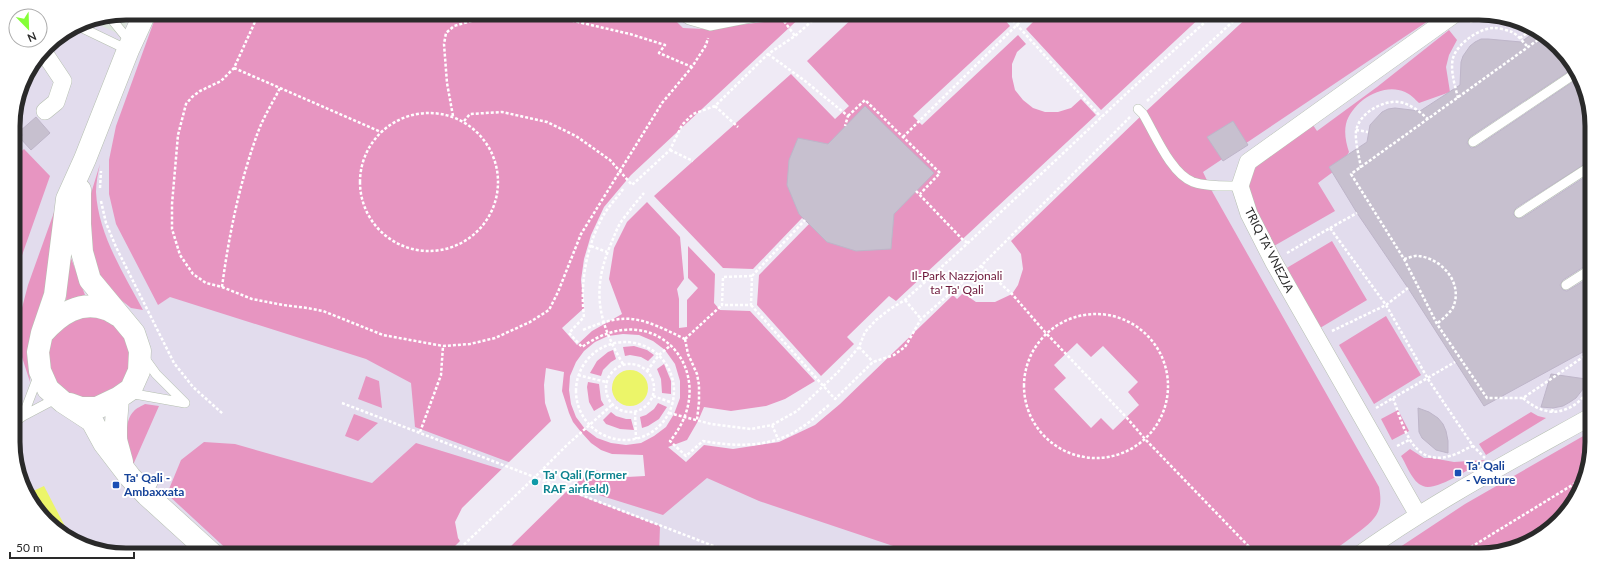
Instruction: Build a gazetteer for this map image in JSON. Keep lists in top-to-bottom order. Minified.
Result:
{"streets":{"street":["TRIQ TA' VNEZJA"]},"parks":["Il-Park Nazzjonali ta' Ta' Qali"],"places":{"transit":["Ta' Qali - Venture","Ta' Qali - Ambaxxata"],"other":["Ta' Qali (Former RAF airfield)"]},"scale_bar":"50 m","north":"bottom right"}
